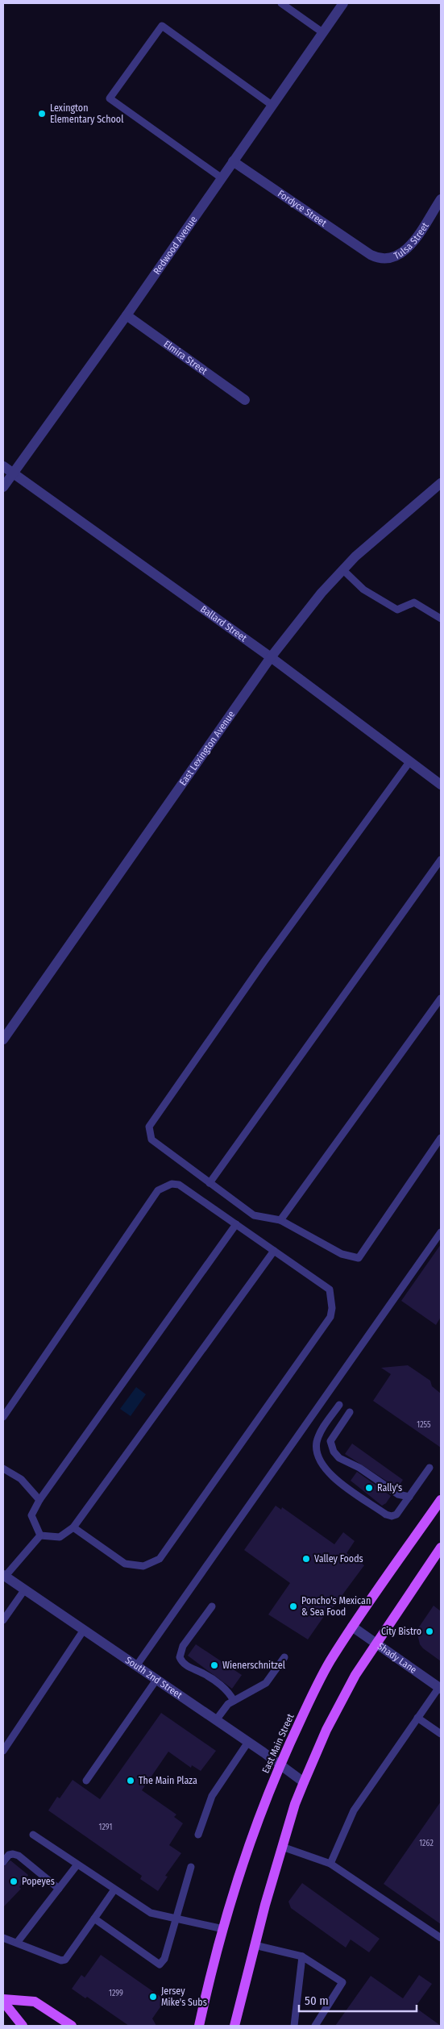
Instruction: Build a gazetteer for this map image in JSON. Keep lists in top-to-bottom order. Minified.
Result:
{"streets":{"main road":["East Main Street"],"street":["Fordyce Street","Tulsa Street","Redwood Avenue","Elmira Street","Ballard Street","East Lexington Avenue","Shady Lane","South 2nd Street"]},"crossings":[["Fordyce Street","Tulsa Street"],["Fordyce Street","Redwood Avenue"],["Redwood Avenue","Elmira Street"],["Redwood Avenue","Ballard Street"],["Ballard Street","East Lexington Avenue"],["Shady Lane","East Main Street"],["South 2nd Street","East Main Street"]],"places":["Lexington Elementary School","Rally's","Valley Foods","Poncho's Mexican & Sea Food","City Bistro","Wienerschnitzel","The Main Plaza","Popeyes","Jersey Mike's Subs"],"house_numbers":["1255","1291","1262","1299"],"scale_bar":"50 m"}
